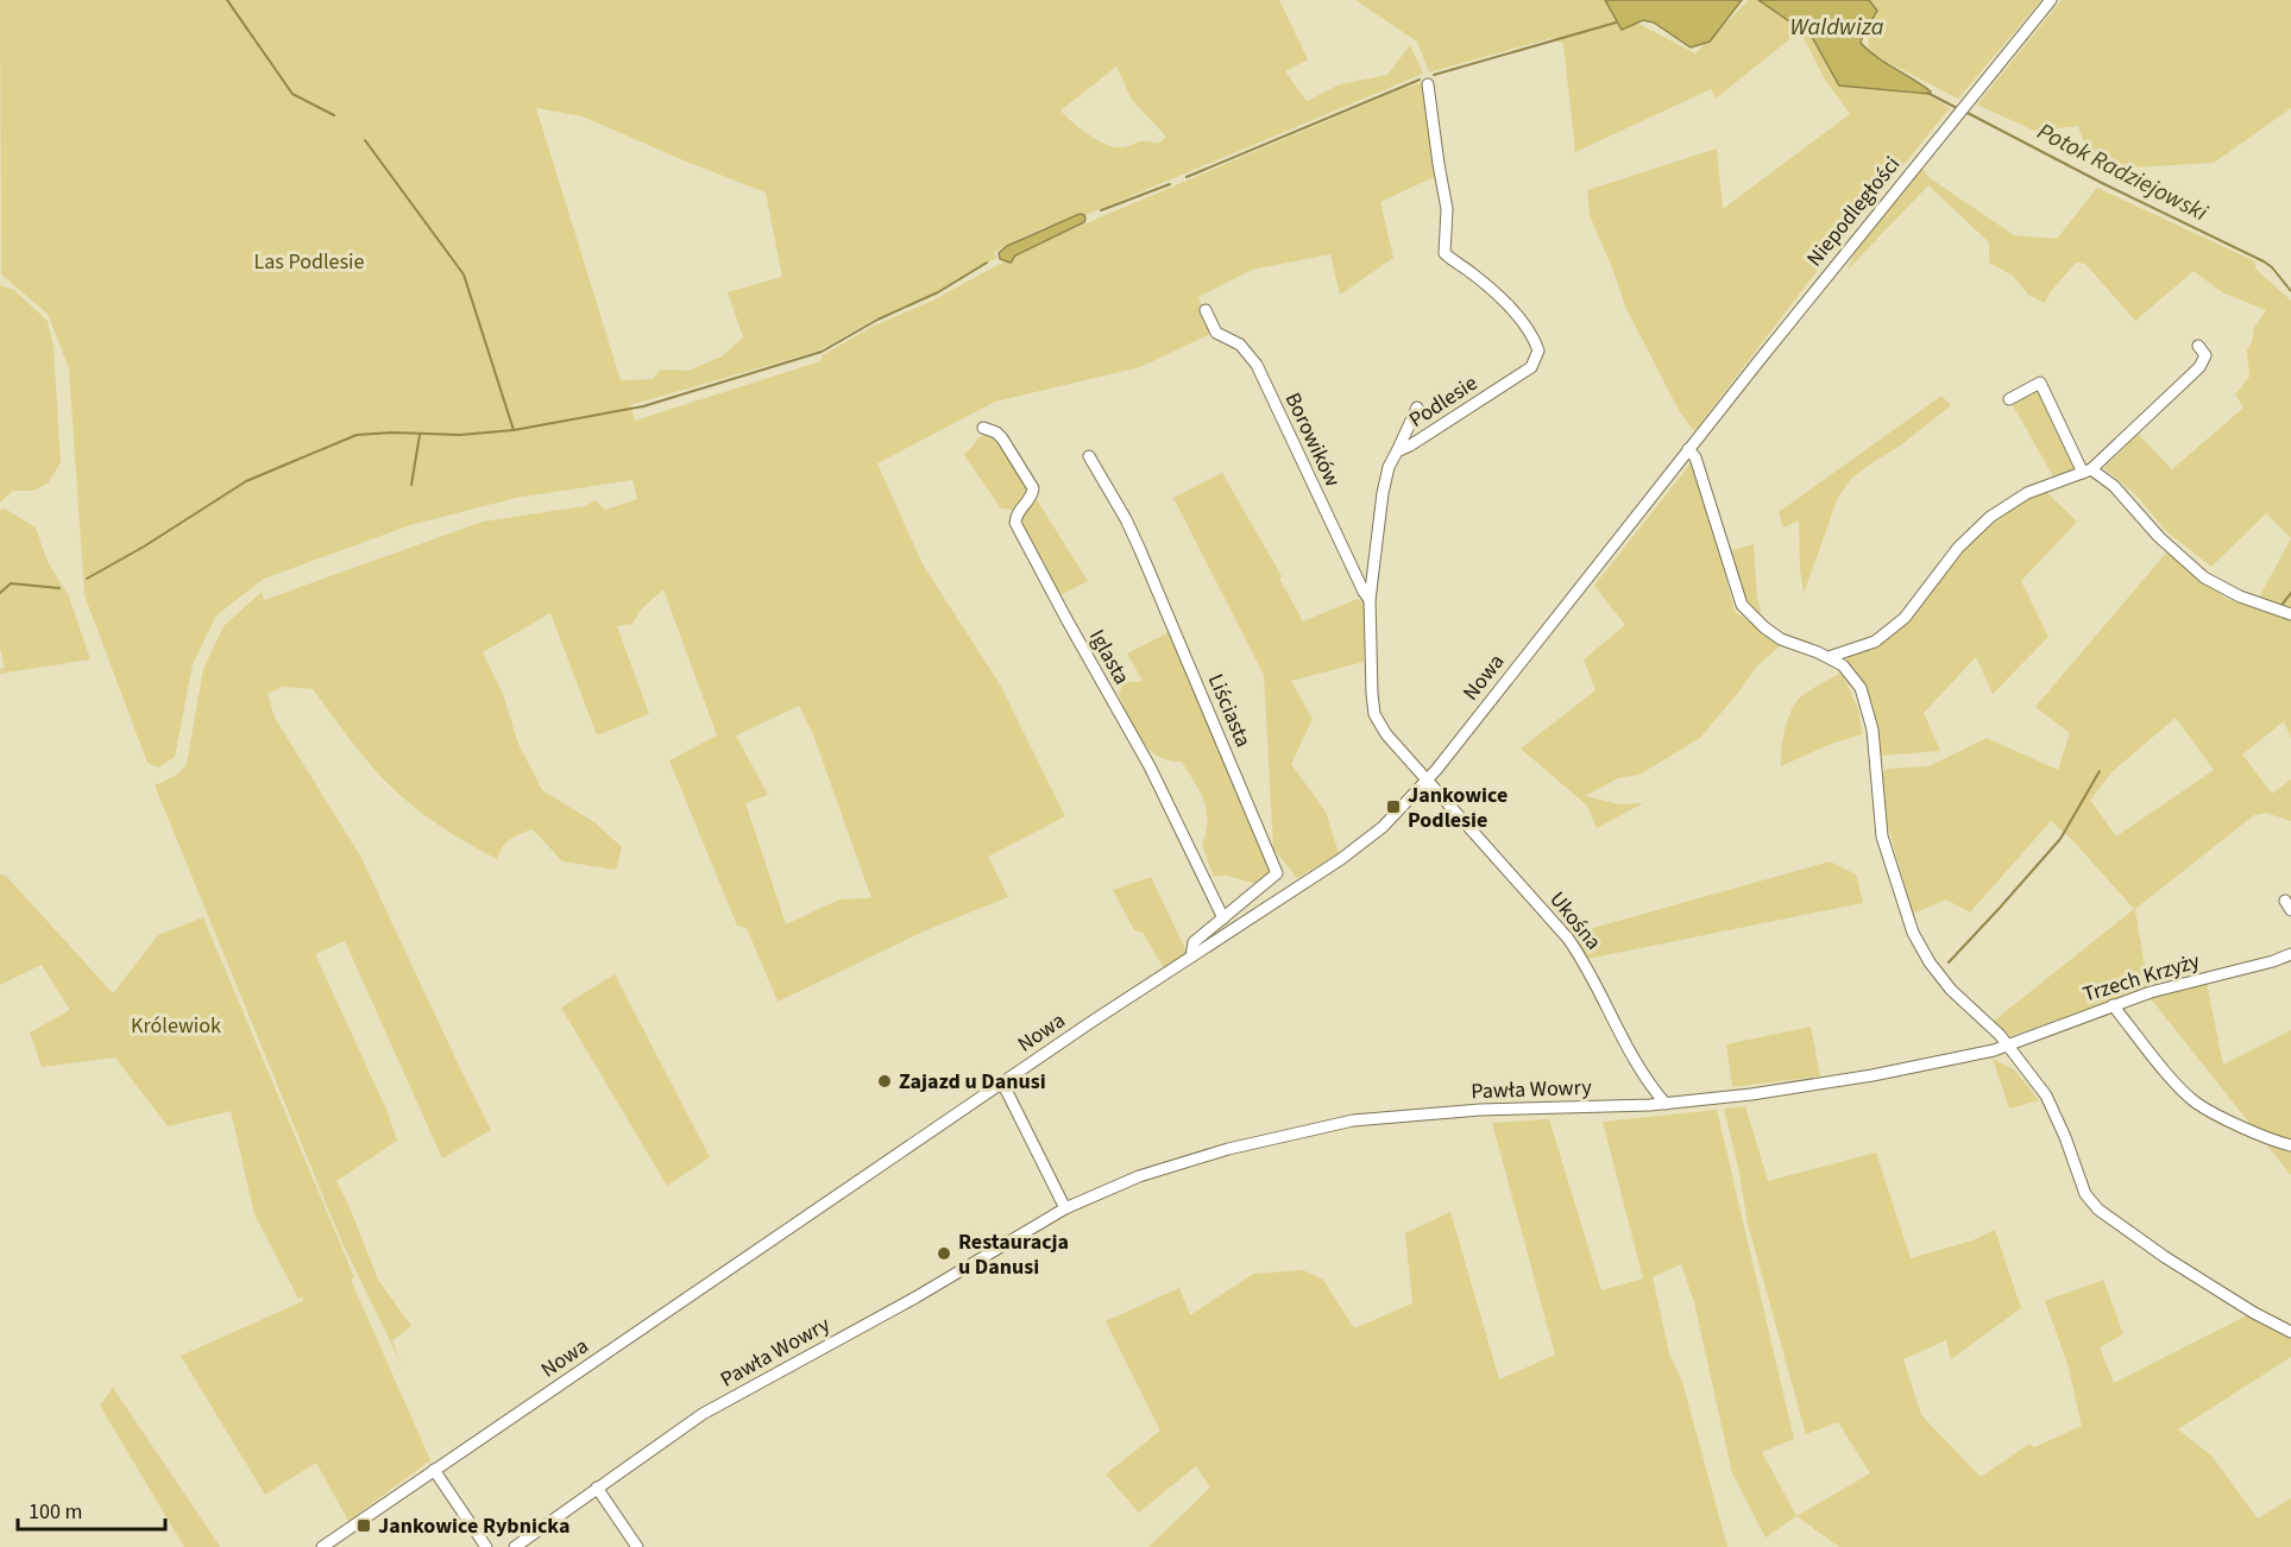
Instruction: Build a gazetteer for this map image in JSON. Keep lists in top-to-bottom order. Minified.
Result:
{"streets":{"street":["Niepodległości","Podlesie","Borowików","Iglasta","Nowa","Liściasta","Ukośna","Trzech Krzyży","Pawła Wowry"]},"crossings":[["Niepodległości","Nowa"],["Podlesie","Borowików"],["Podlesie","Nowa"],["Podlesie","Ukośna"],["Iglasta","Liściasta"],["Nowa","Liściasta"],["Nowa","Ukośna"],["Ukośna","Pawła Wowry"],["Trzech Krzyży","Pawła Wowry"]],"water":["Waldwiza","Potok Radziejowski"],"parks":["Las Podlesie","Królewiok"],"places":{"transit":["Jankowice Podlesie","Jankowice Rybnicka"],"other":["Zajazd u Danusi","Restauracja u Danusi"]},"scale_bar":"100 m"}
